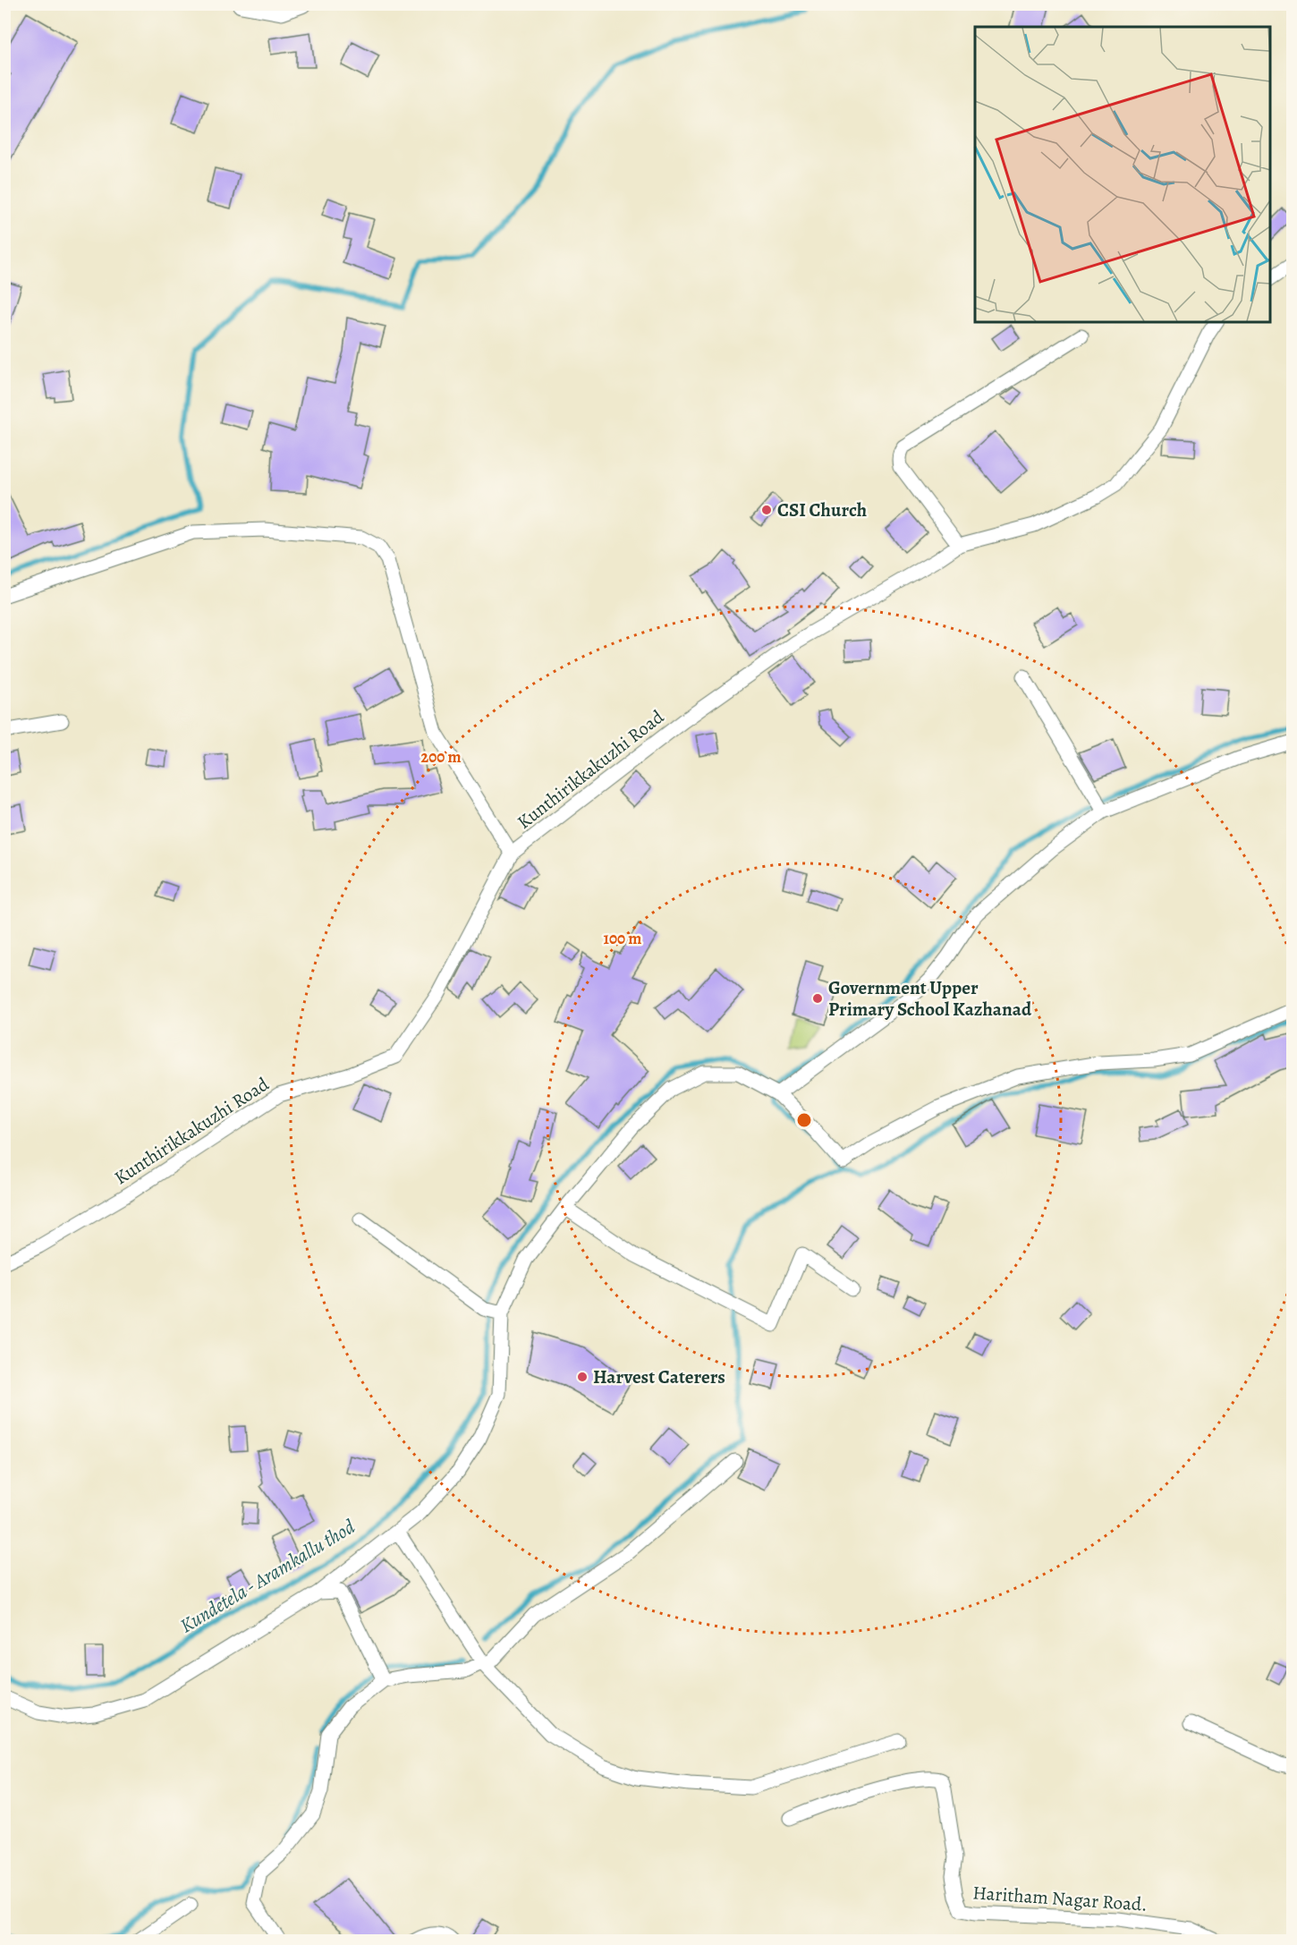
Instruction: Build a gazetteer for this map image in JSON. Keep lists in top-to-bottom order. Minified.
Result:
{"streets":{"street":["Kunthirikkakuzhi Road","Haritham Nagar Road."]},"water":["Kundetela - Aramkallu thod"],"places":["CSI Church","Government Upper Primary School Kazhanad","Harvest Caterers"],"rings":["200 m","100 m"]}
